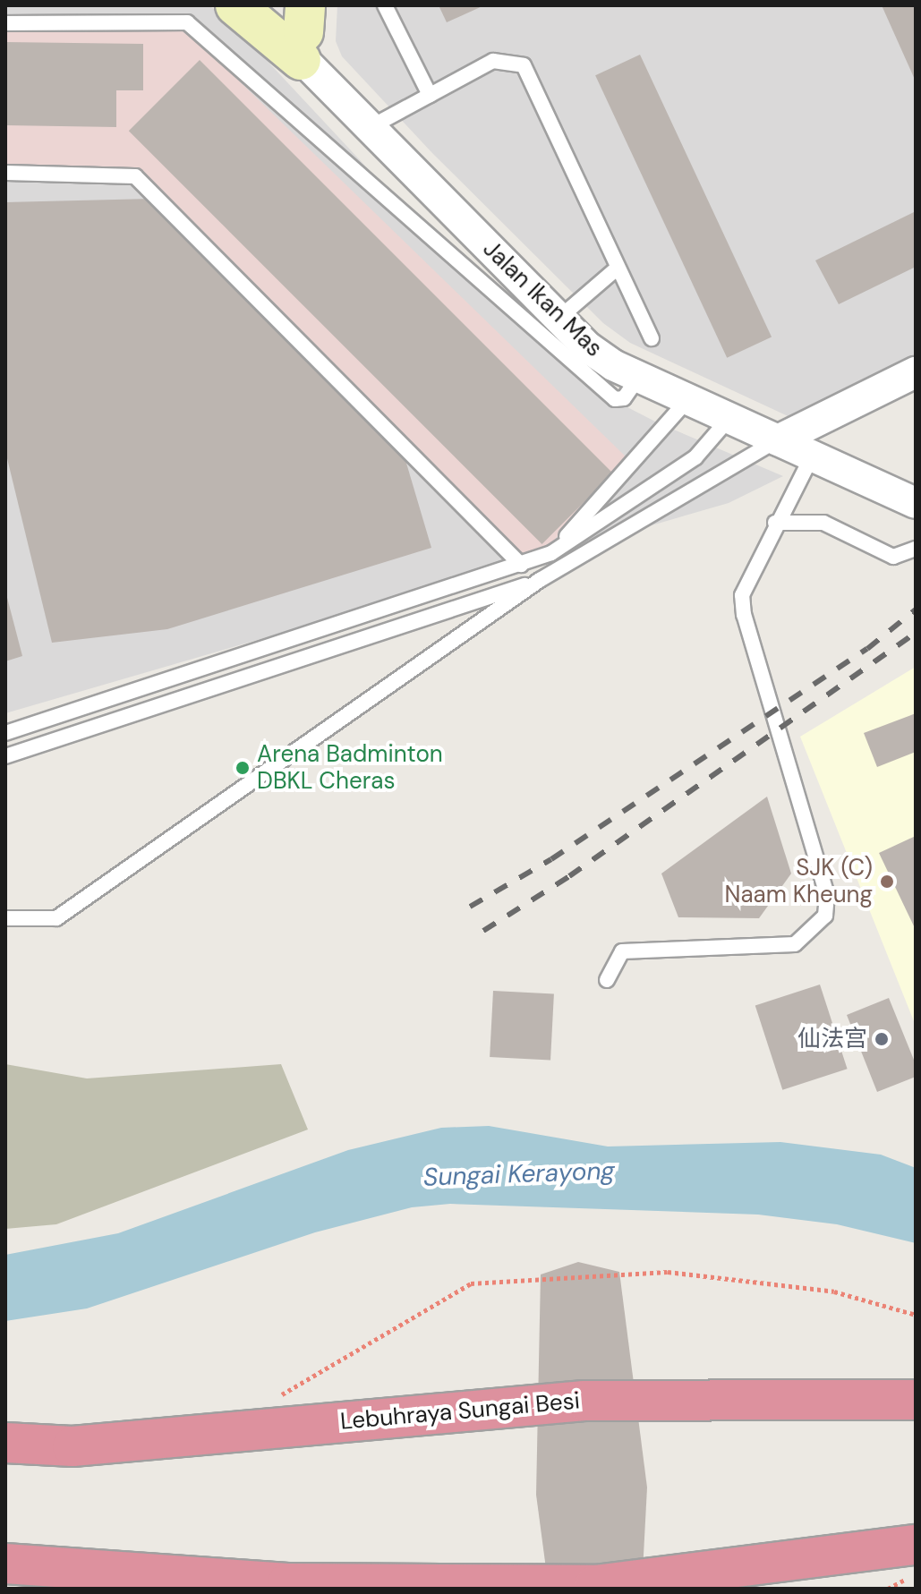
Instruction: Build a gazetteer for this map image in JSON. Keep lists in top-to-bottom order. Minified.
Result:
{"streets":{"highway":["Lebuhraya Sungai Besi"],"street":["Jalan Ikan Mas"]},"water":["Sungai Kerayong"],"places":["Arena Badminton DBKL Cheras","SJK (C) Naam Kheung","仙法宫"]}
